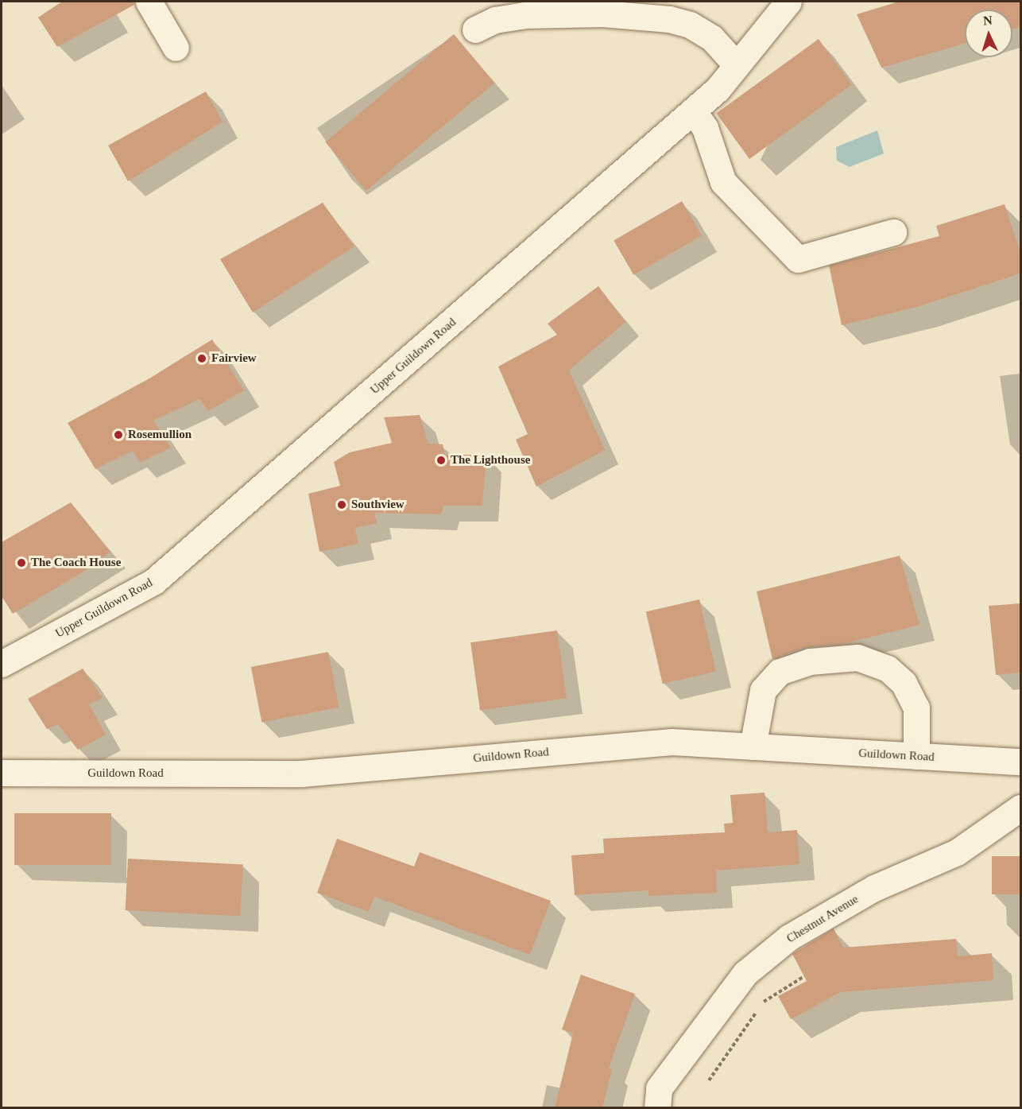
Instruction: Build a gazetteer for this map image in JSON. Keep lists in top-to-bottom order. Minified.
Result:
{"streets":{"street":["Upper Guildown Road","Guildown Road","Chestnut Avenue"]},"places":["Fairview","Rosemullion","The Lighthouse","Southview","The Coach House"],"north":"top"}
